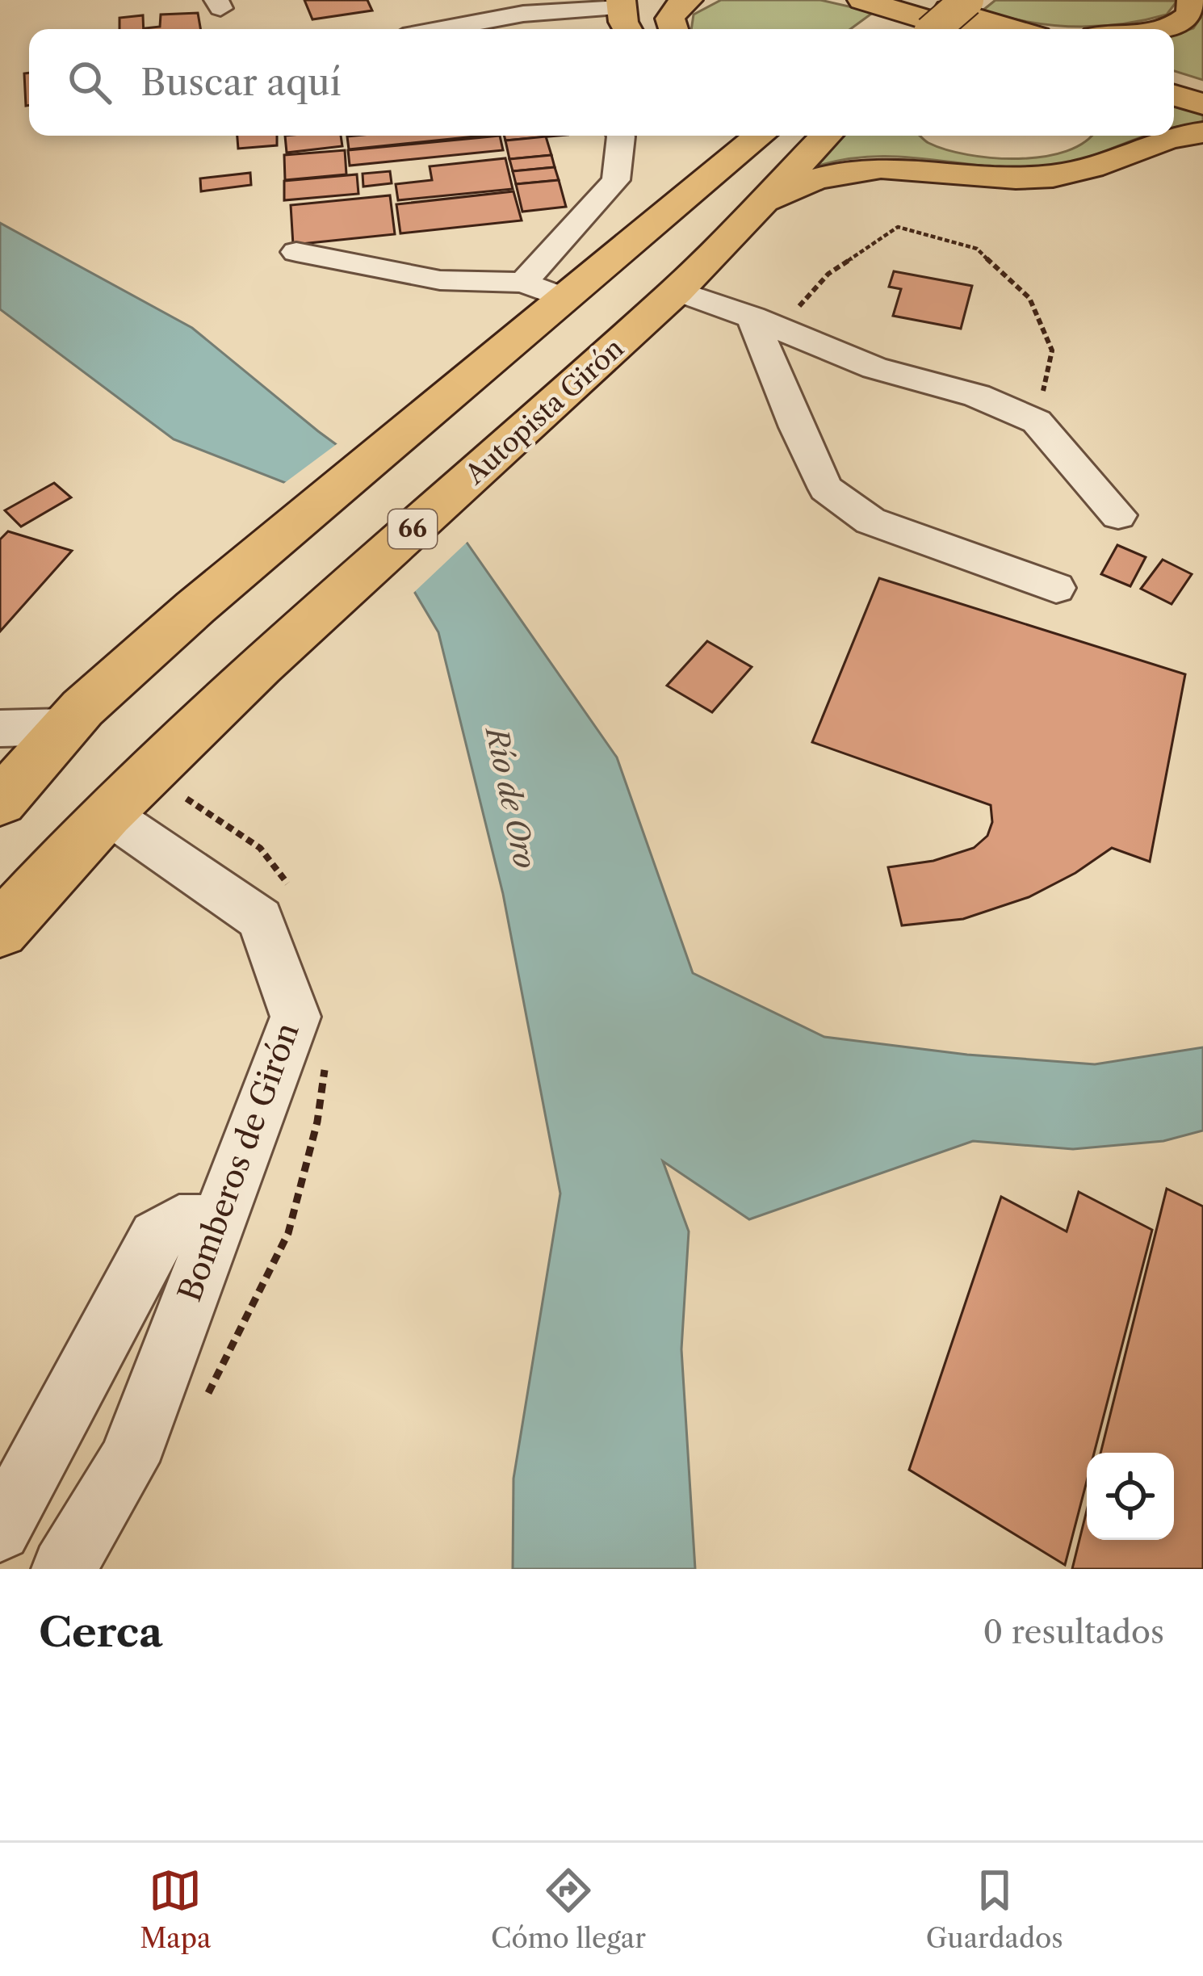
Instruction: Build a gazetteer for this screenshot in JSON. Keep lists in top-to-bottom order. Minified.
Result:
{"streets":{"highway":["Autopista Girón","66"],"street":["Bomberos de Girón"]},"crossings":[["Autopista Girón","Bomberos de Girón"]],"water":["Río de Oro"],"page":{"search":"Buscar aquí","heading":["Cerca","0 resultados"],"nav":["Mapa","Cómo llegar","Guardados"]}}
